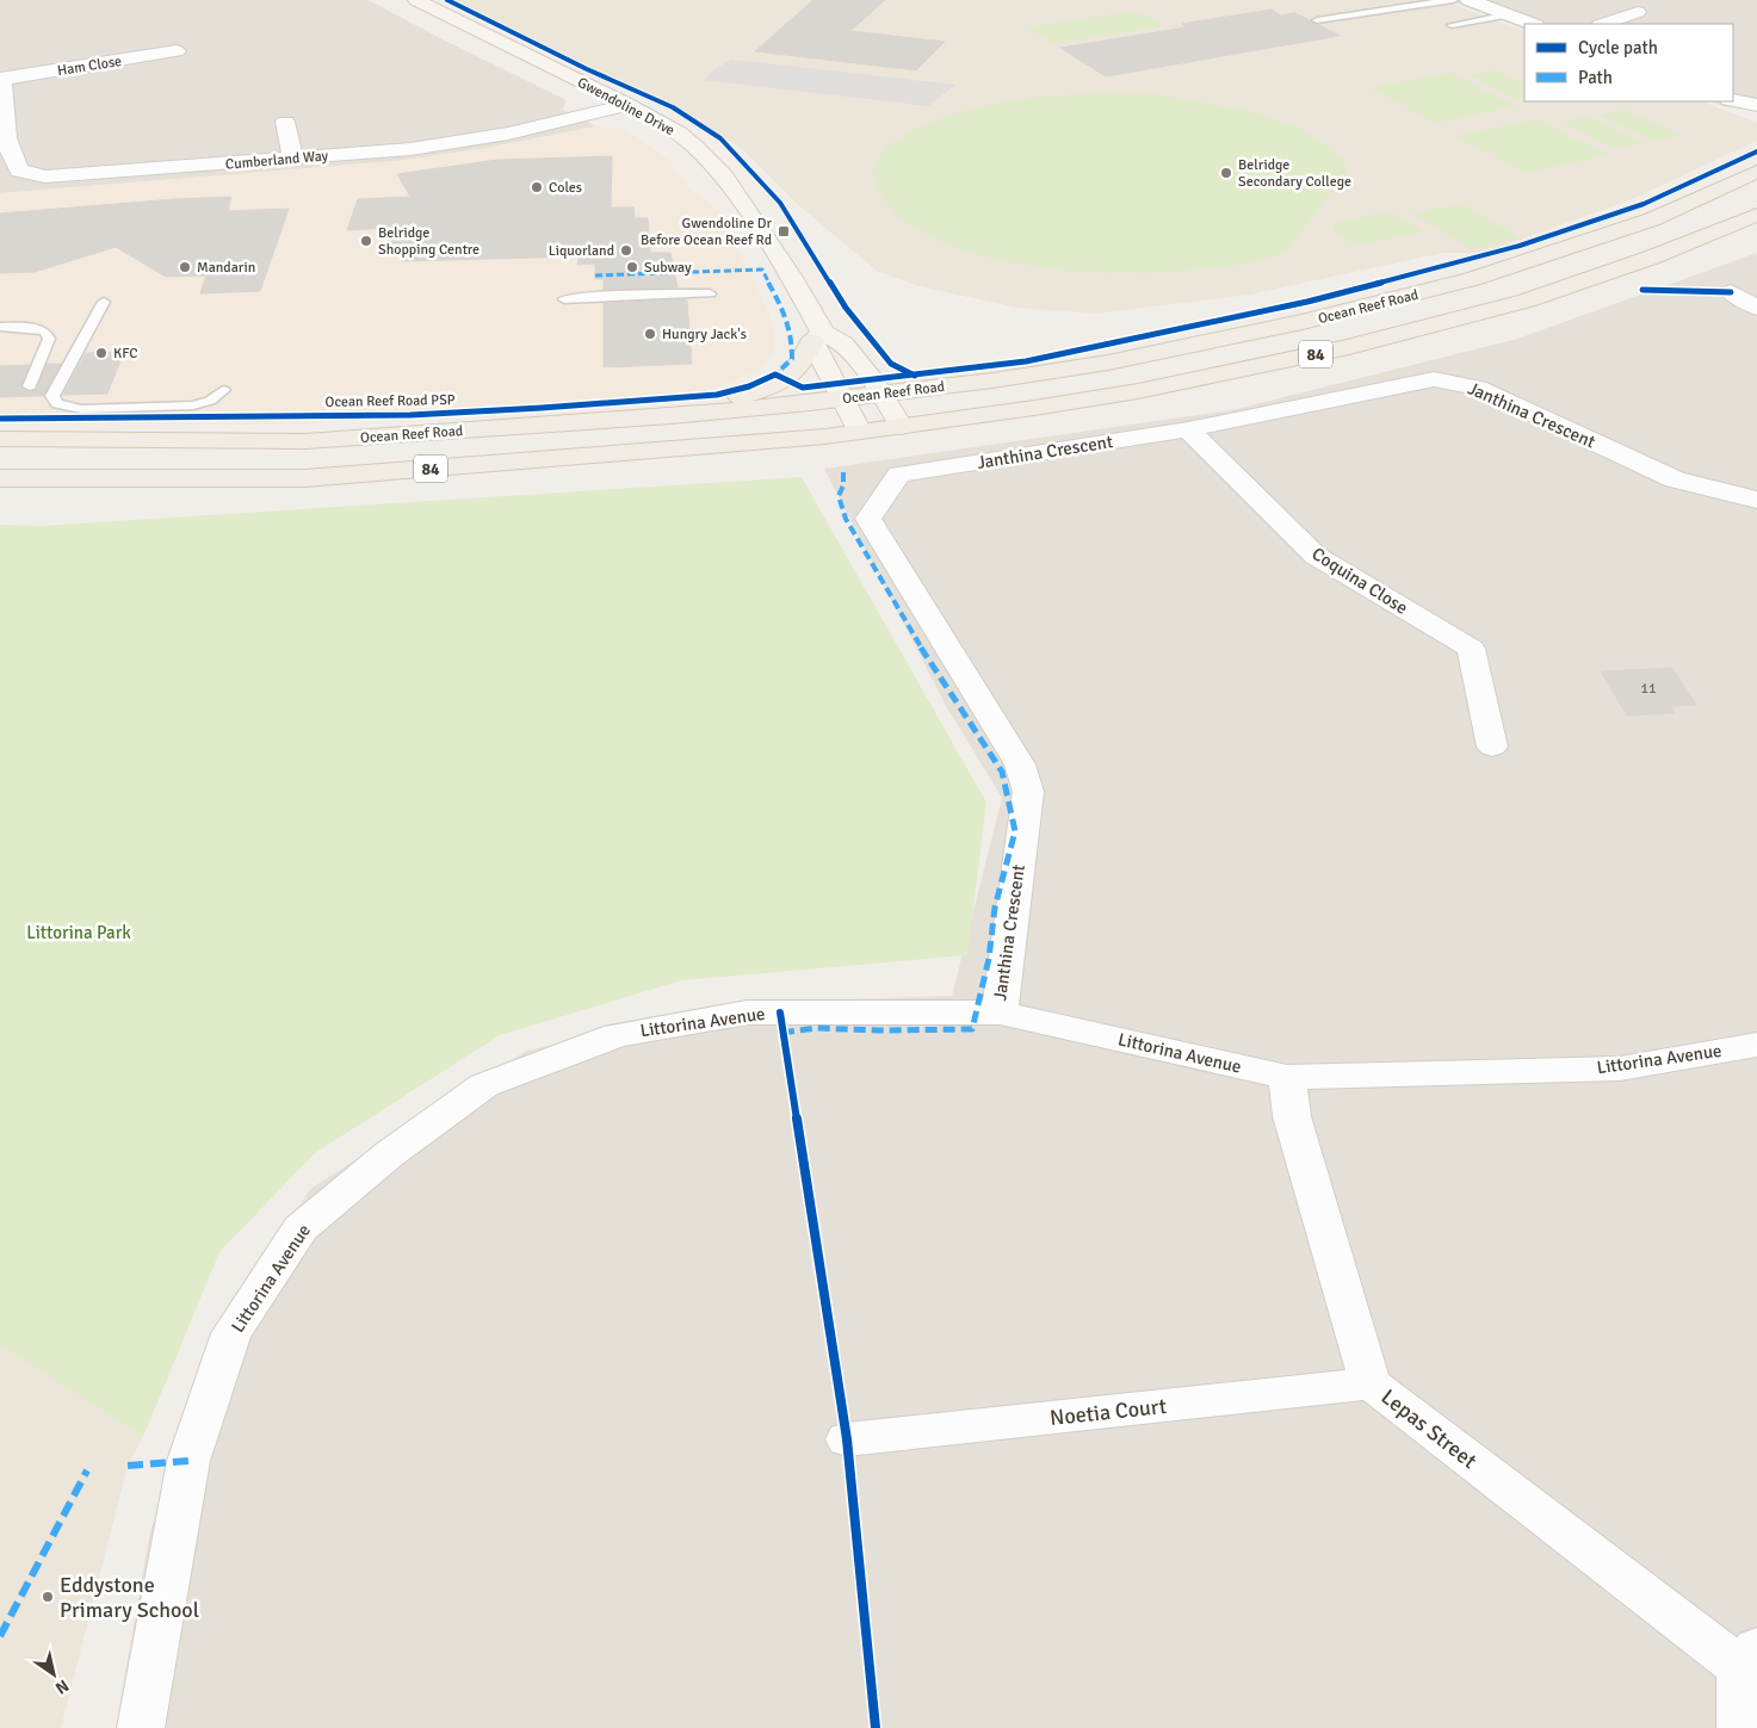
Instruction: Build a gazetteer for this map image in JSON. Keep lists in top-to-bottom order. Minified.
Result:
{"streets":{"main road":["Ocean Reef Road","84"],"street":["Ham Close","Gwendoline Drive","Cumberland Way","Janthina Crescent","Coquina Close","Littorina Avenue","Noetia Court","Lepas Street"],"cycle path":["Ocean Reef Road PSP"]},"crossings":[["Ham Close","Cumberland Way"],["Gwendoline Drive","Cumberland Way"],["Gwendoline Drive","Ocean Reef Road"],["Janthina Crescent","Coquina Close"],["Janthina Crescent","Littorina Avenue"],["Littorina Avenue","Lepas Street"],["Noetia Court","Lepas Street"]],"parks":["Littorina Park"],"places":{"other":["Belridge Secondary College","Coles","Belridge Shopping Centre","Liquorland","Mandarin","Subway","Hungry Jack's","KFC","Eddystone Primary School"],"transit":["Gwendoline Dr Before Ocean Reef Rd"]},"house_numbers":["11"],"legend":["Cycle path","Path"],"north":"bottom right"}
